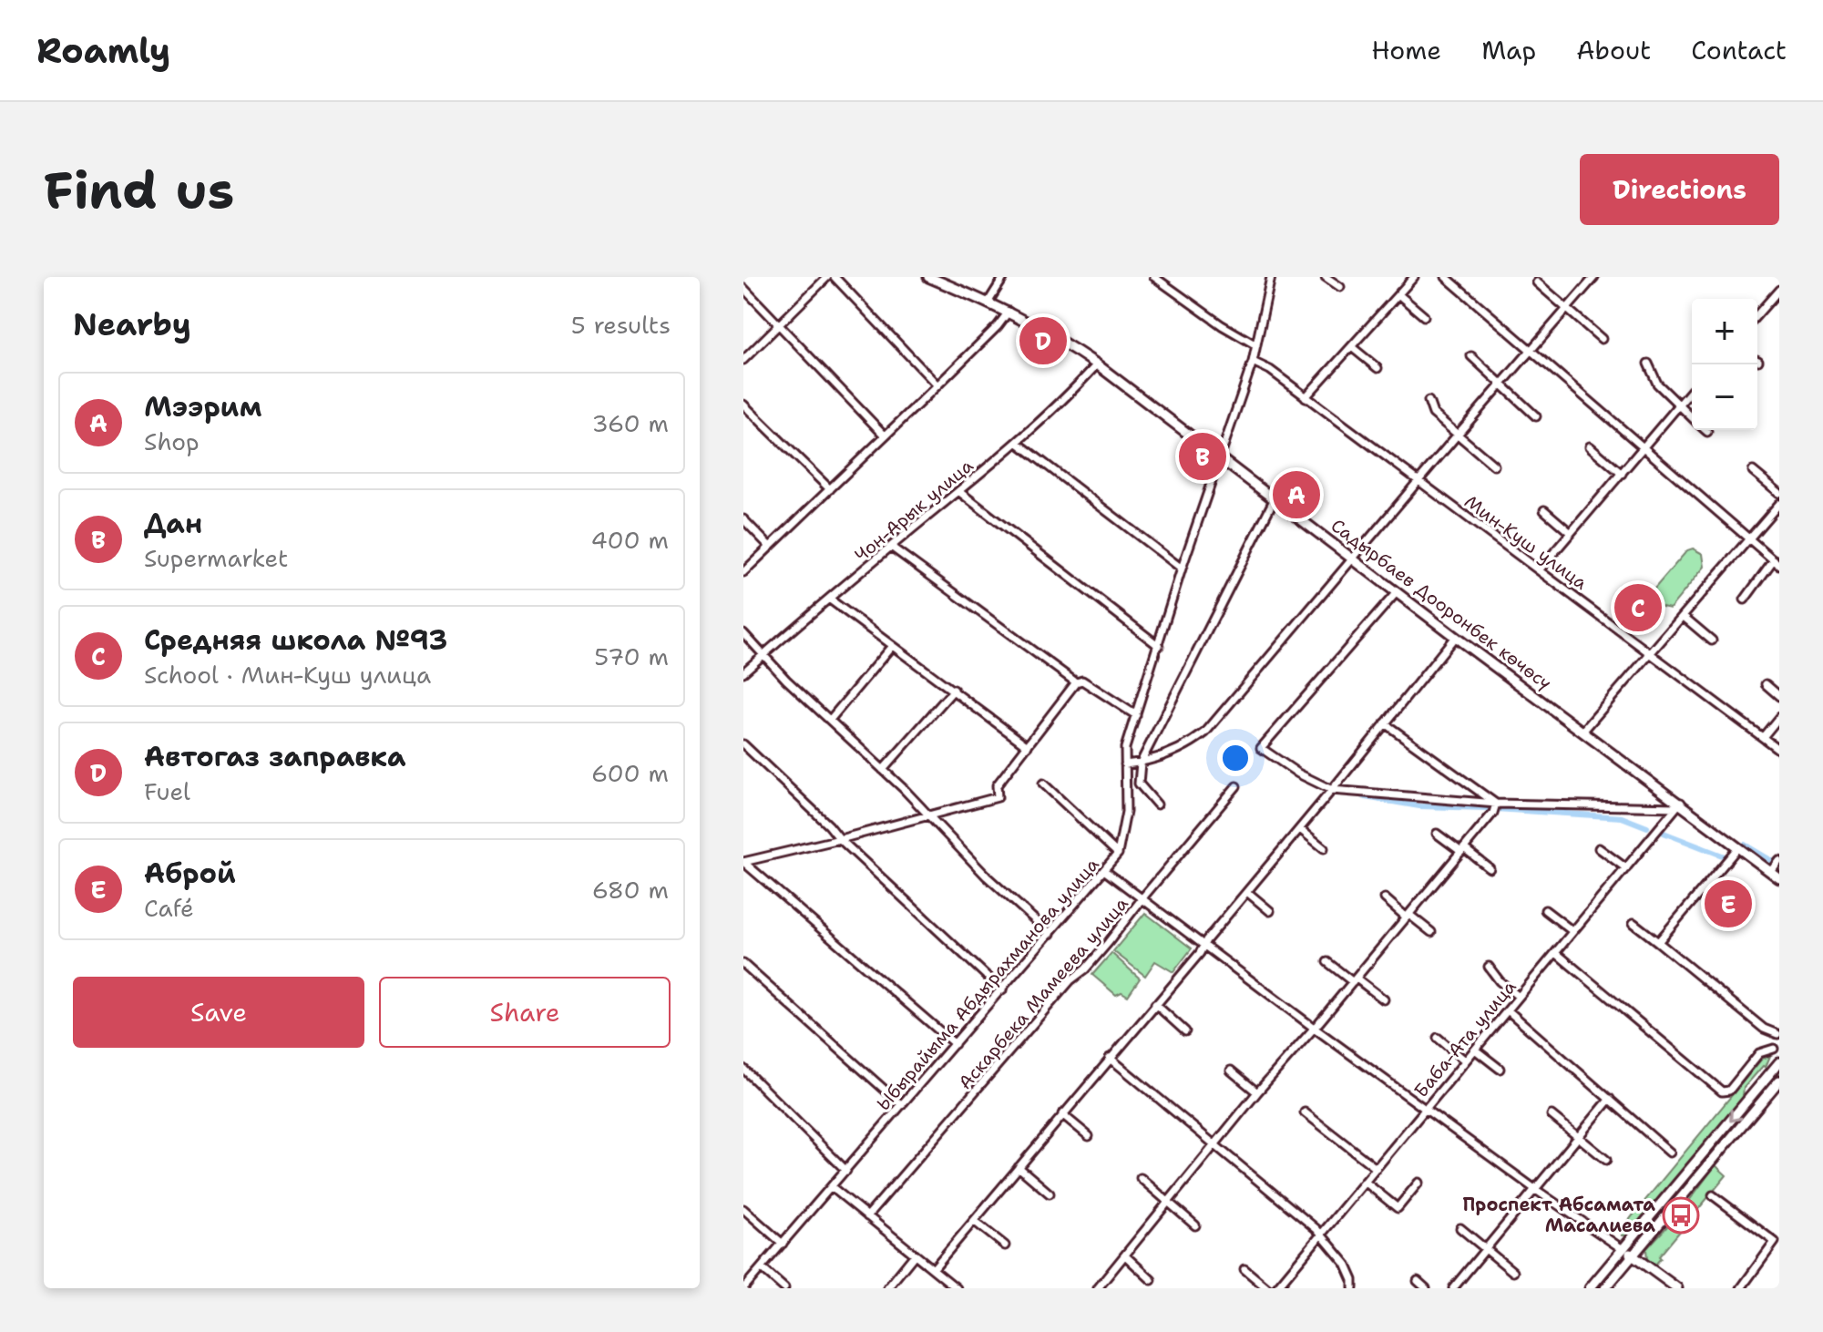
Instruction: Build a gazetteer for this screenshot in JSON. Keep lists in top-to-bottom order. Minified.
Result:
{"streets":{"main road":["Садырбаев Дооронбек көчөсү"],"street":["Чон-Арык улица","Мин-Куш улица","Ыбырайыма Абдырахманова улица","Аскарбека Мамеева улица","Баба-Ата улица"]},"crossings":[["Чон-Арык улица","Садырбаев Дооронбек көчөсү"],["Мин-Куш улица","Ыбырайыма Абдырахманова улица"],["Садырбаев Дооронбек көчөсү","Ыбырайыма Абдырахманова улица"],["Садырбаев Дооронбек көчөсү","Баба-Ата улица"]],"places":{"bus stop":["Проспект Абсамата Масалиева"]},"page":{"header":"Roamly","nav":["Home","Map","About","Contact"],"buttons":["Directions",["Save","Share"]],"title":"Find us","heading":["Nearby","5 results"],"map_buttons":["+","−"],"pins":["D","B","A","C","E"],"list":[{"mark":"A","name":"Мээрим","note":"Shop","value":"360 m"},{"mark":"B","name":"Дан","note":"Supermarket","value":"400 m"},{"mark":"C","name":"Средняя школа №93","note":"School · Мин-Куш улица","value":"570 m"},{"mark":"D","name":"Автогаз заправка","note":"Fuel","value":"600 m"},{"mark":"E","name":"Аброй","note":"Café","value":"680 m"}]}}
